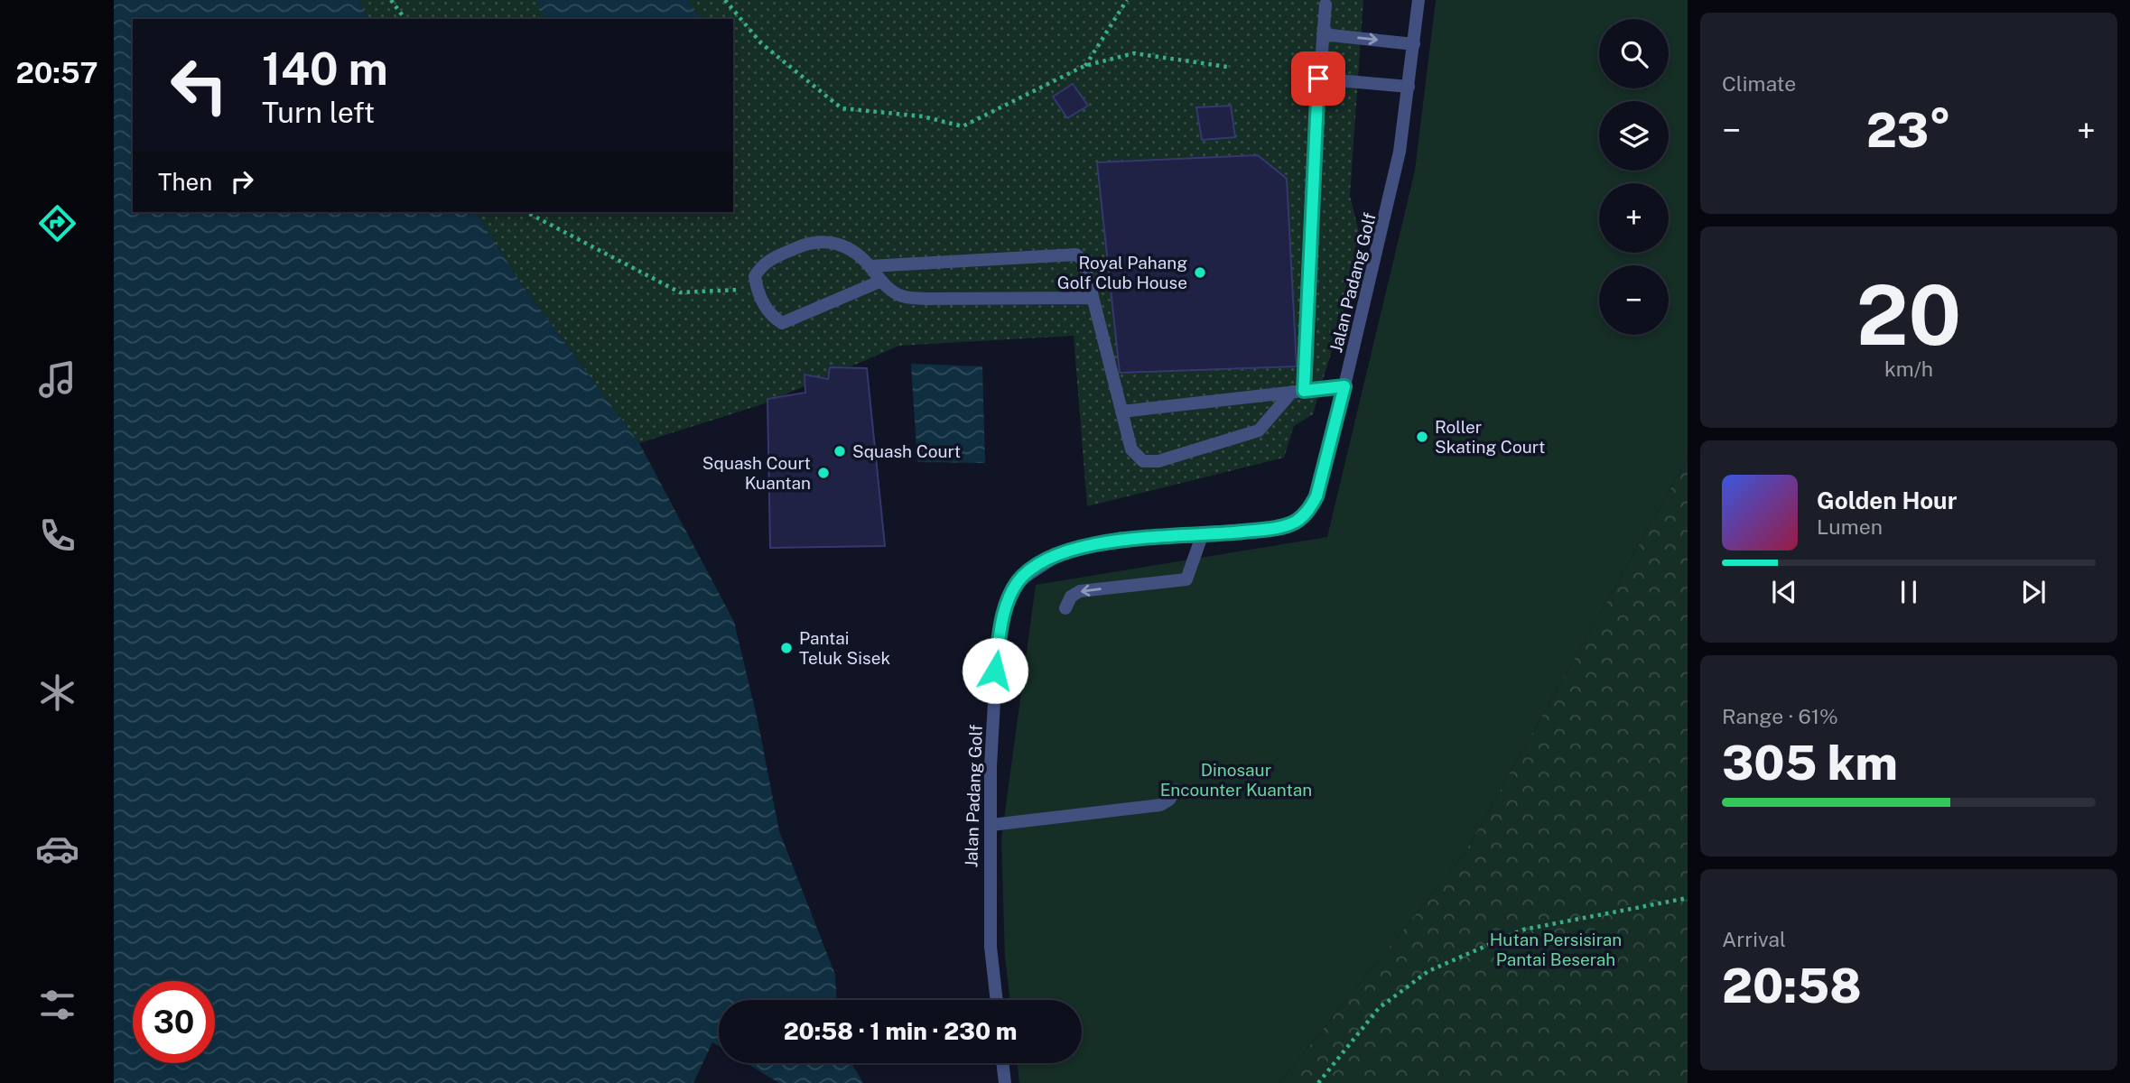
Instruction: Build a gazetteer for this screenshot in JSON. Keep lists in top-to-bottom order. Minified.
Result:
{"streets":{"street":["Jalan Padang Golf"]},"parks":["Dinosaur Encounter Kuantan","Hutan Persisiran Pantai Beserah"],"places":["Royal Pahang Golf Club House","Roller Skating Court","Squash Court","Squash Court Kuantan","Pantai Teluk Sisek"],"page":{"tabs":"20:57","tile":["Climate",["20","km/h"],["Range · 61%","305 km"],["Arrival","20:58"]],"map_buttons":["+","−"],"turn":["140 m","Turn left"],"heat":["−","23°","+"],"then":"Then","song":["Golden Hour","Lumen"],"limit":"30","trip":"20:58 · 1 min · 230 m"}}
